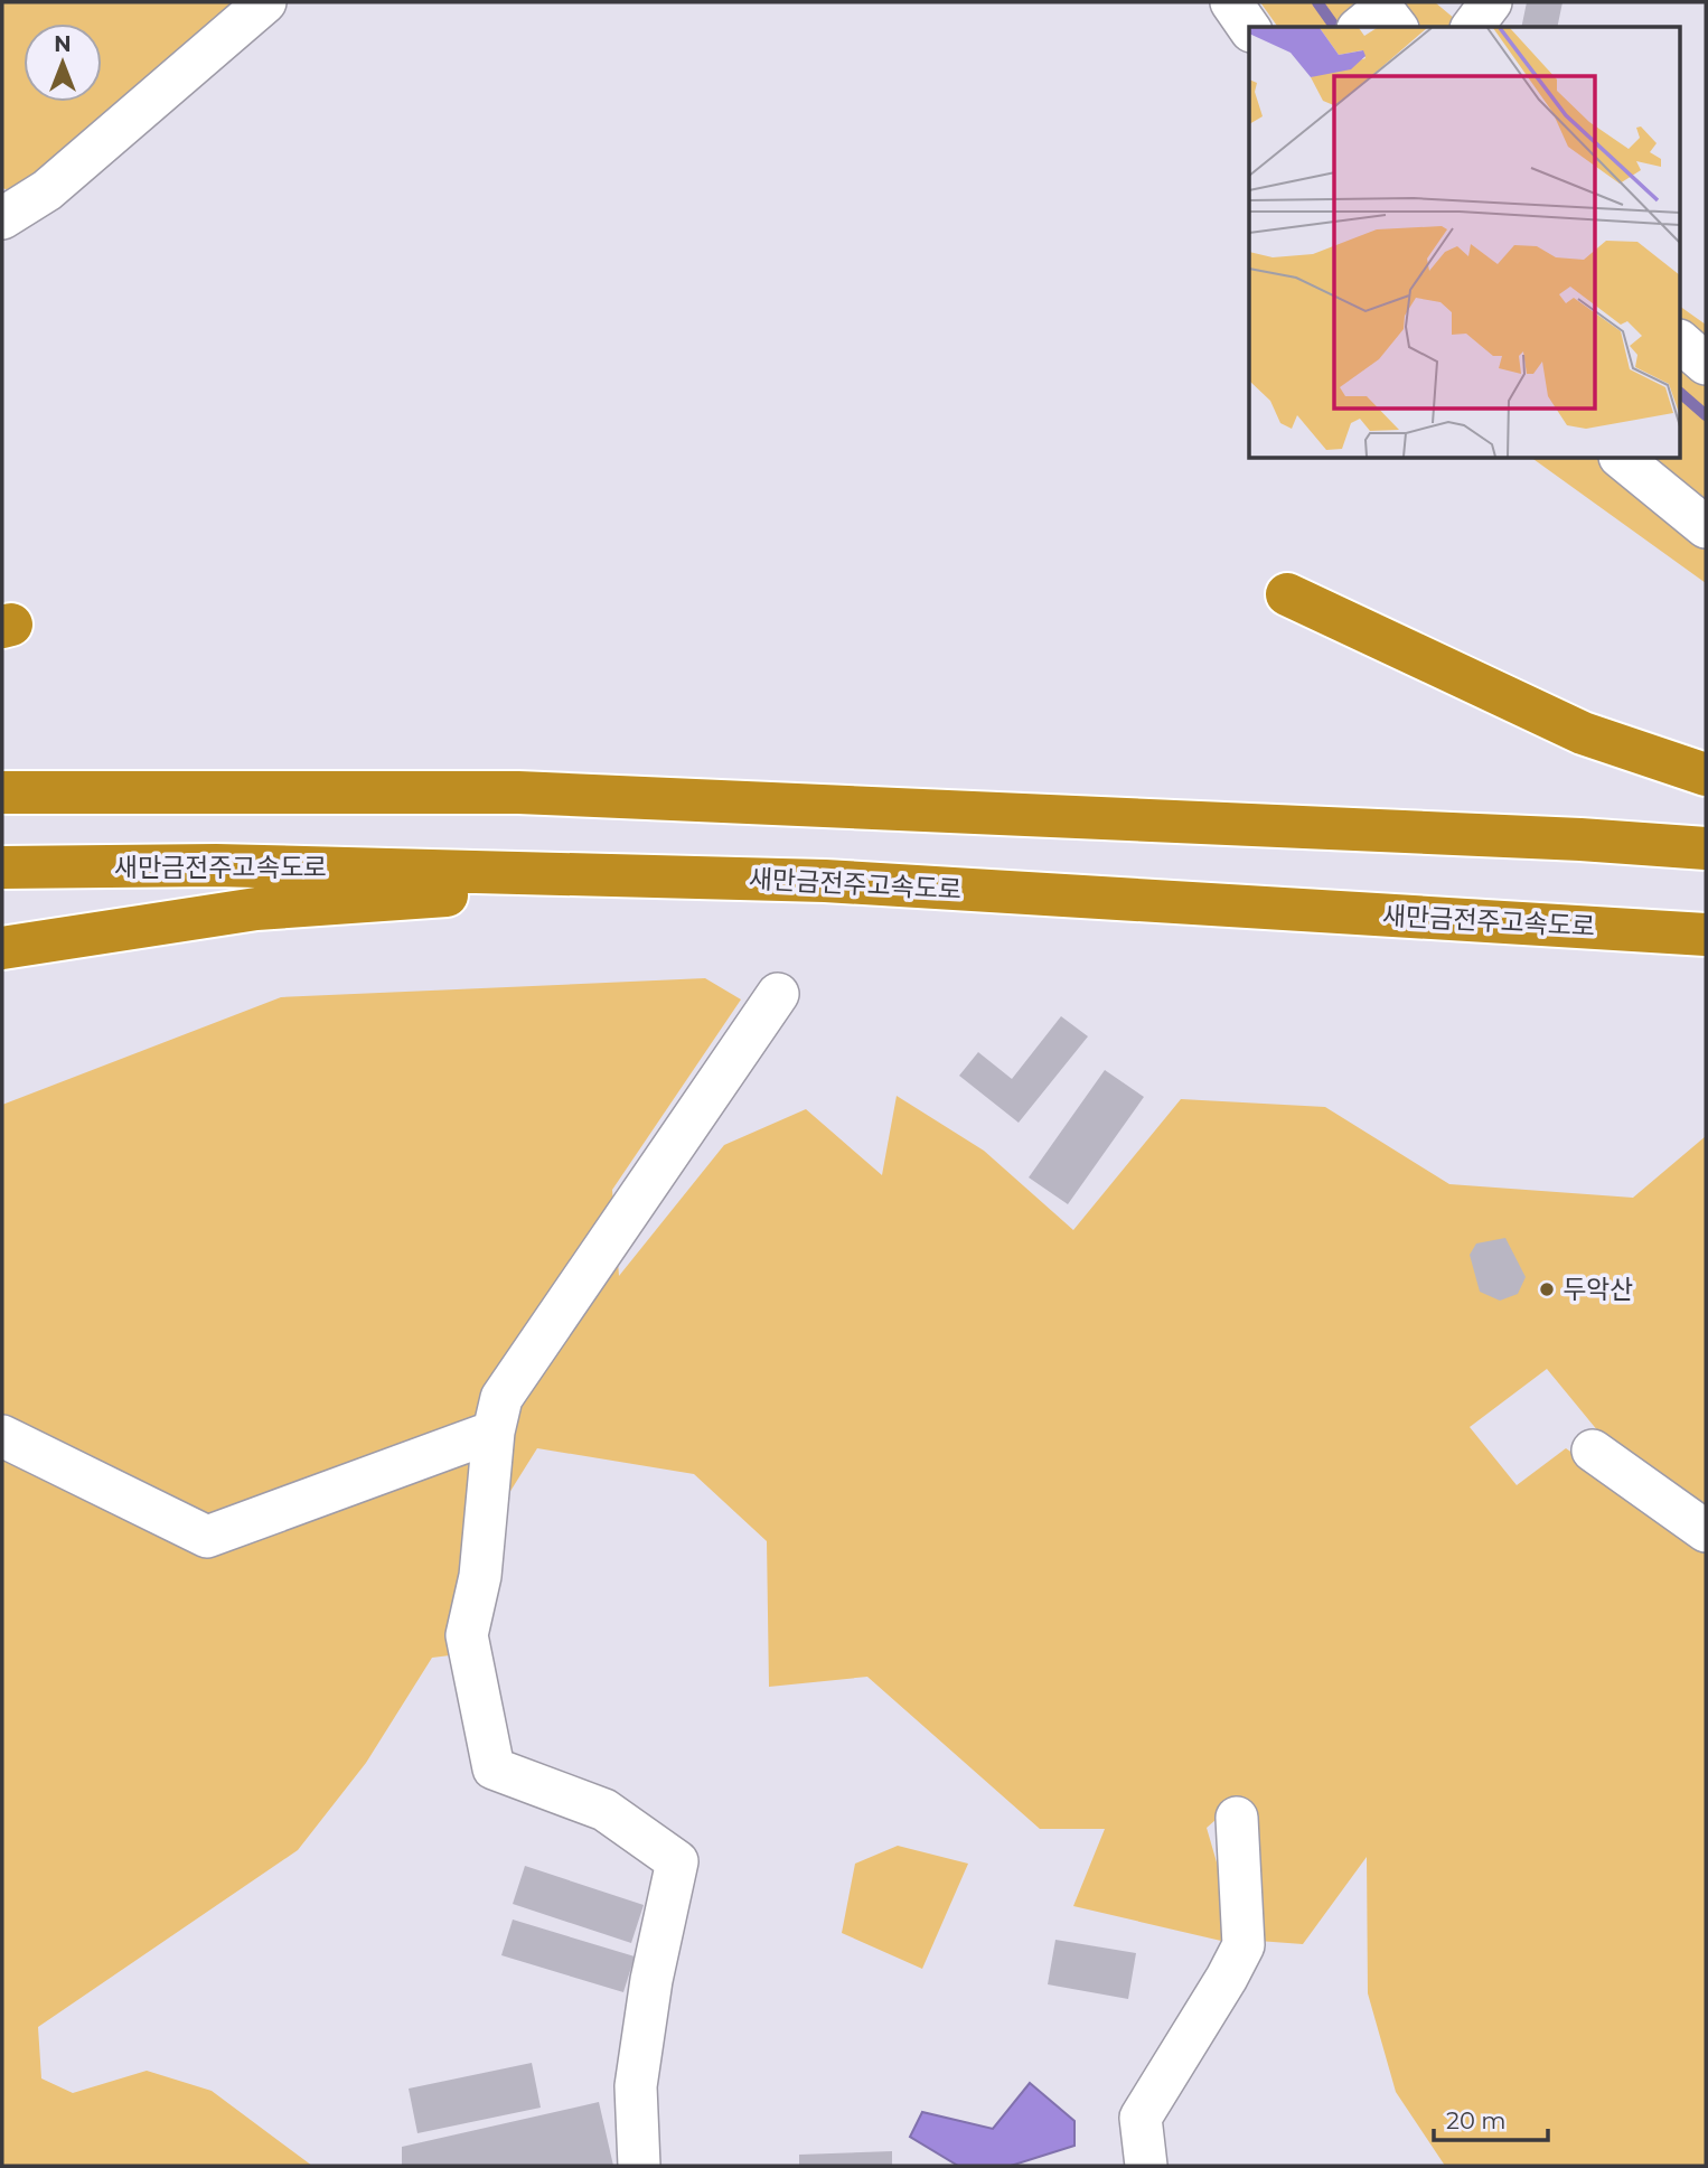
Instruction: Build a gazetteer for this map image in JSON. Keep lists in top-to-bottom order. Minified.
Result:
{"streets":{"highway":["새만금전주고속도로"]},"places":["두악산"],"scale_bar":"20 m","north":"top"}
